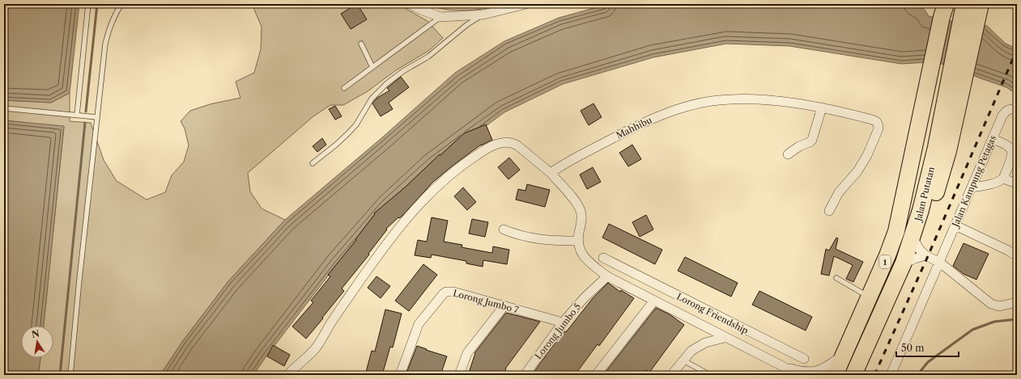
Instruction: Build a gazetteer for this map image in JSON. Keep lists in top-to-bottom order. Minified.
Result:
{"streets":{"highway":["Jalan Putatan","1"],"street":["Mahhibu","Jalan Kampung Petagas","Lorong Jumbo 7","Lorong Friendship","Lorong Jumbo 5"]},"crossings":[["Lorong Jumbo 7","Lorong Jumbo 5"]],"scale_bar":"50 m","north":"top"}
